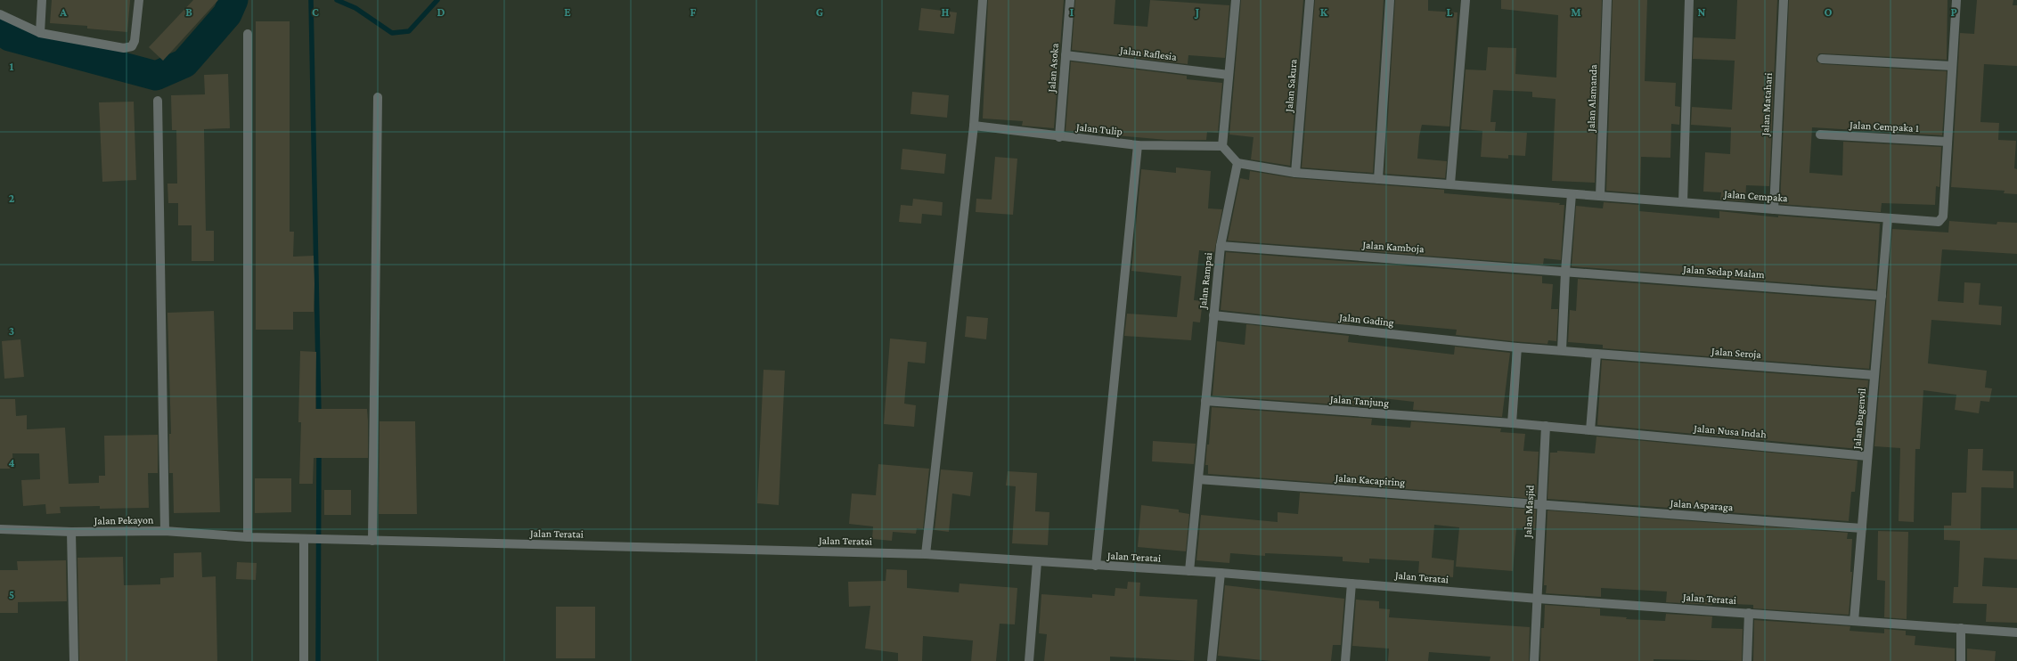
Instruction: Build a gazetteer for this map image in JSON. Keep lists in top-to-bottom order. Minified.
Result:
{"streets":{"street":["Jalan Raflesia","Jalan Asoka","Jalan Sakura","Jalan Alamanda","Jalan Matahari","Jalan Cempaka 1","Jalan Tulip","Jalan Cempaka","Jalan Kamboja","Jalan Sedap Malam","Jalan Rampai","Jalan Gading","Jalan Seroja","Jalan Tanjung","Jalan Bugenvil","Jalan Nusa Indah","Jalan Kacapiring","Jalan Asparaga","Jalan Masjid","Jalan Pekayon","Jalan Teratai"]},"crossings":[["Jalan Raflesia","Jalan Asoka"],["Jalan Asoka","Jalan Tulip"],["Jalan Alamanda","Jalan Cempaka"],["Jalan Matahari","Jalan Cempaka"],["Jalan Cempaka 1","Jalan Cempaka"],["Jalan Cempaka","Jalan Bugenvil"],["Jalan Kamboja","Jalan Sedap Malam"],["Jalan Kamboja","Jalan Rampai"],["Jalan Sedap Malam","Jalan Bugenvil"],["Jalan Rampai","Jalan Gading"],["Jalan Rampai","Jalan Tanjung"],["Jalan Rampai","Jalan Kacapiring"],["Jalan Rampai","Jalan Teratai"],["Jalan Gading","Jalan Seroja"],["Jalan Seroja","Jalan Bugenvil"],["Jalan Tanjung","Jalan Nusa Indah"],["Jalan Tanjung","Jalan Masjid"],["Jalan Bugenvil","Jalan Nusa Indah"],["Jalan Bugenvil","Jalan Asparaga"],["Jalan Bugenvil","Jalan Teratai"],["Jalan Nusa Indah","Jalan Masjid"],["Jalan Kacapiring","Jalan Asparaga"],["Jalan Kacapiring","Jalan Masjid"],["Jalan Asparaga","Jalan Masjid"],["Jalan Masjid","Jalan Teratai"],["Jalan Pekayon","Jalan Teratai"]],"grid":{"columns":["A","B","C","D","E","F","G","H","I","J","K","L","M","N","O","P"],"rows":["1","2","3","4","5"]}}
